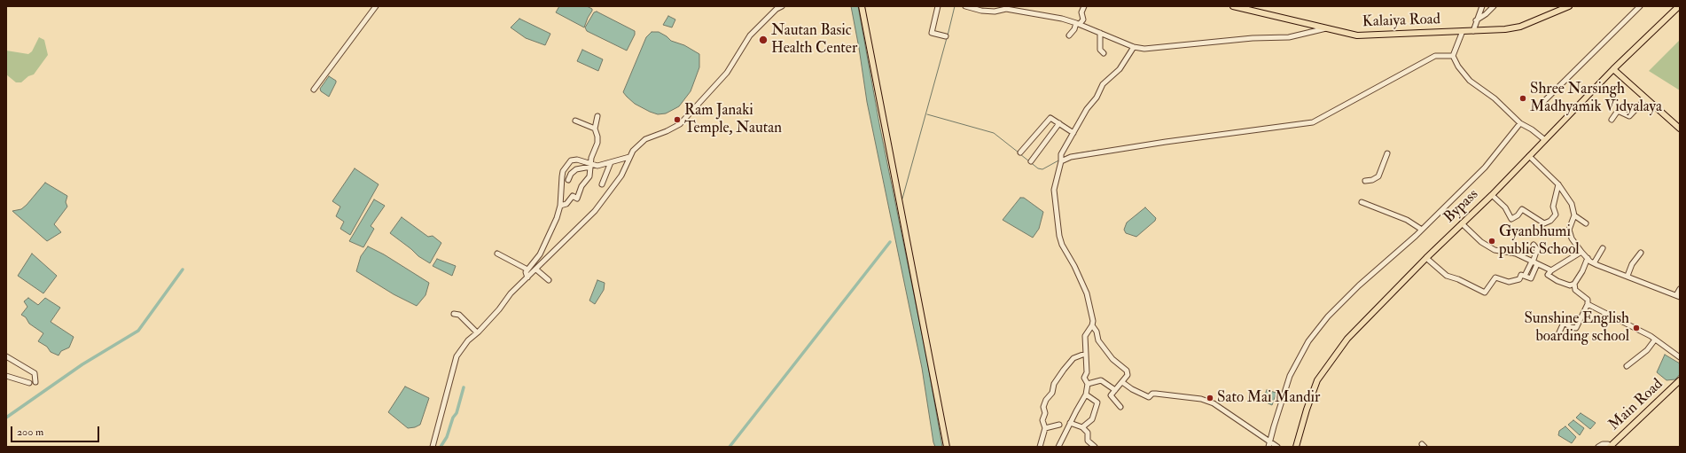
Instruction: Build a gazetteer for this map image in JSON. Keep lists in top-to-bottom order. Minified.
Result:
{"streets":{"main road":["Kalaiya Road","Bypass","Main Road"]},"places":["Nautan Basic Health Center","Shree Narsingh Madhyamik Vidyalaya","Ram Janaki Temple, Nautan","Gyanbhumi public School","Sunshine English boarding school","Sato Mai Mandir"],"scale_bar":"200 m"}
